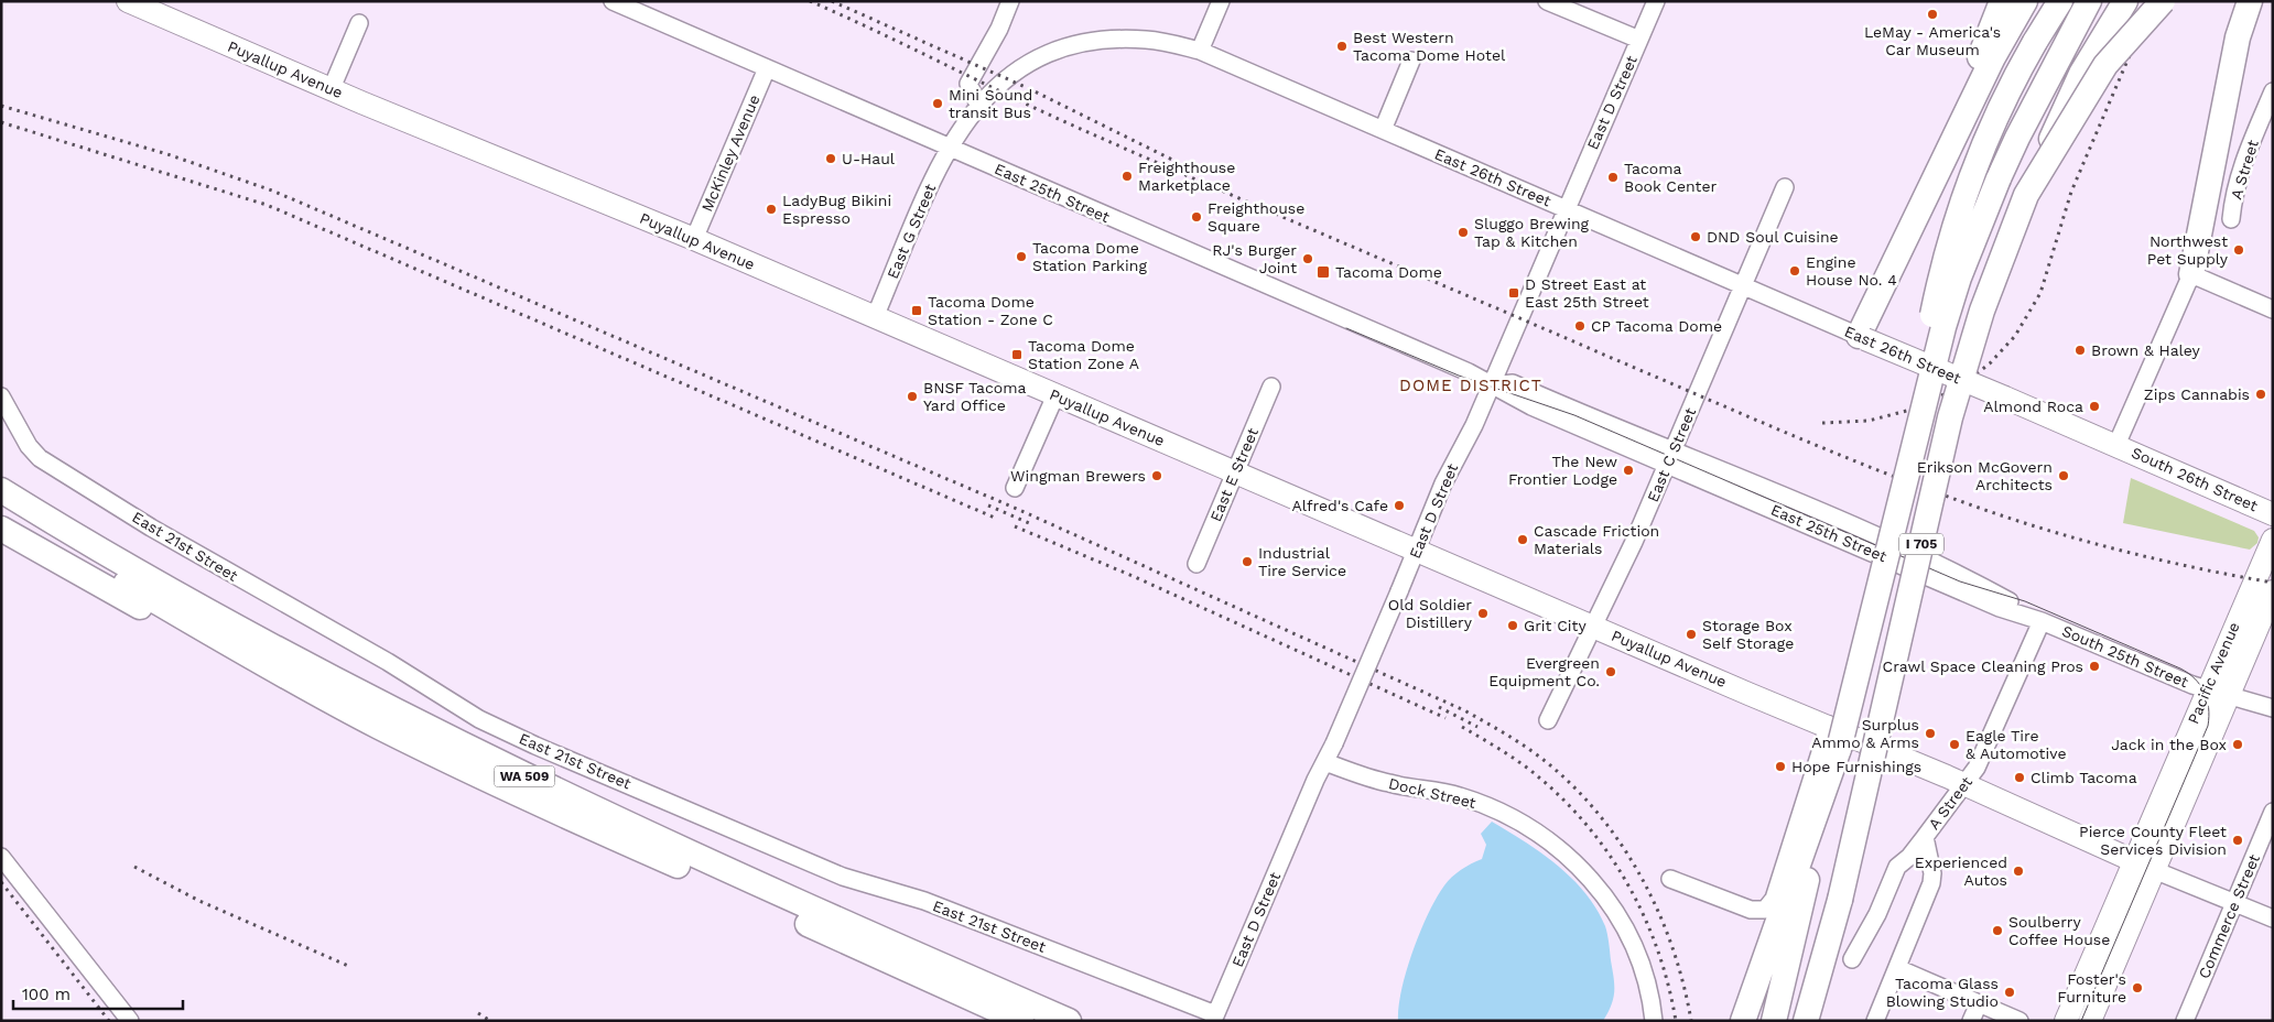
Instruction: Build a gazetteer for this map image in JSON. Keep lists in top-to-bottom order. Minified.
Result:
{"streets":{"highway":["I 705","WA 509"],"main road":["Puyallup Avenue","East 26th Street","South 26th Street","Pacific Avenue"],"street":["East D Street","McKinley Avenue","A Street","East 25th Street","East G Street","East C Street","East E Street","East 21st Street","South 25th Street","Dock Street","Commerce Street"]},"crossings":[["Puyallup Avenue","East D Street"],["Puyallup Avenue","McKinley Avenue"],["Puyallup Avenue","A Street"],["Puyallup Avenue","East G Street"],["Puyallup Avenue","East C Street"],["Puyallup Avenue","East E Street"],["Puyallup Avenue","Pacific Avenue"],["East D Street","East 26th Street"],["East D Street","East 25th Street"],["East D Street","East 21st Street"],["East D Street","Dock Street"],["McKinley Avenue","East 25th Street"],["A Street","East 25th Street"],["A Street","South 25th Street"],["East 26th Street","East 25th Street"],["East 26th Street","East G Street"],["East 26th Street","East C Street"],["East 26th Street","South 26th Street"],["East 25th Street","East G Street"],["East 25th Street","East C Street"],["East 25th Street","South 25th Street"],["South 25th Street","Pacific Avenue"]],"districts":["DOME DISTRICT"],"places":{"other":["LeMay - America's Car Museum","Best Western Tacoma Dome Hotel","Mini Sound transit Bus","U-Haul","Freighthouse Marketplace","Tacoma Book Center","LadyBug Bikini Espresso","Freighthouse Square","Sluggo Brewing Tap & Kitchen","DND Soul Cuisine","Northwest Pet Supply","Tacoma Dome Station Parking","RJ's Burger Joint","Engine House No. 4","CP Tacoma Dome","Brown & Haley","Zips Cannabis","BNSF Tacoma Yard Office","Almond Roca","The New Frontier Lodge","Wingman Brewers","Erikson McGovern Architects","Alfred's Cafe","Cascade Friction Materials","Industrial Tire Service","Old Soldier Distillery","Grit City","Storage Box Self Storage","Crawl Space Cleaning Pros","Evergreen Equipment Co.","Surplus Ammo & Arms","Eagle Tire & Automotive","Jack in the Box","Hope Furnishings","Climb Tacoma","Pierce County Fleet Services Division","Experienced Autos","Soulberry Coffee House","Foster's Furniture","Tacoma Glass Blowing Studio"],"transit":["Tacoma Dome","D Street East at East 25th Street","Tacoma Dome Station - Zone C","Tacoma Dome Station Zone A"]},"scale_bar":"100 m"}
